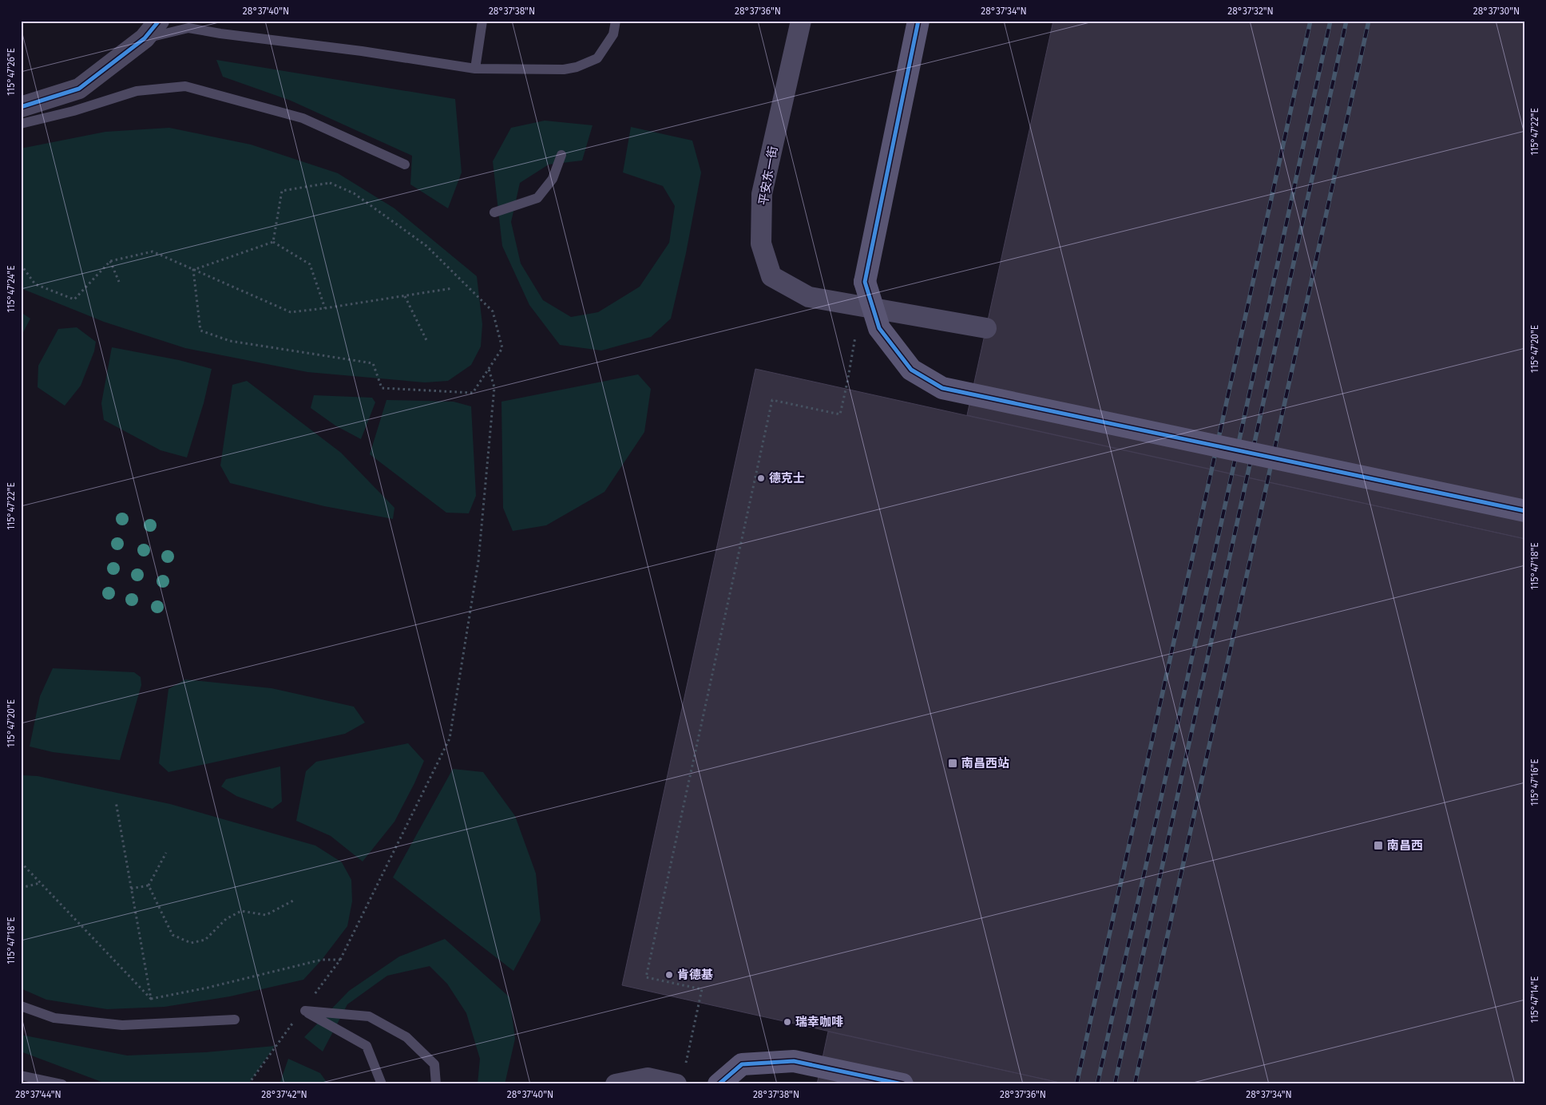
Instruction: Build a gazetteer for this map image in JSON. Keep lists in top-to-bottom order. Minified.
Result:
{"streets":{"street":["平安东一街"]},"places":{"other":["德克士","肯德基","瑞幸咖啡"],"transit":["南昌西站","南昌西"]},"coordinates":["28°37'40\"N","28°37'38\"N","28°37'36\"N","28°37'34\"N","28°37'32\"N","28°37'30\"N","115°47'26\"E","115°47'22\"E","115°47'24\"E","115°47'20\"E","115°47'18\"E","115°47'16\"E","115°47'14\"E","28°37'44\"N","28°37'42\"N"]}
